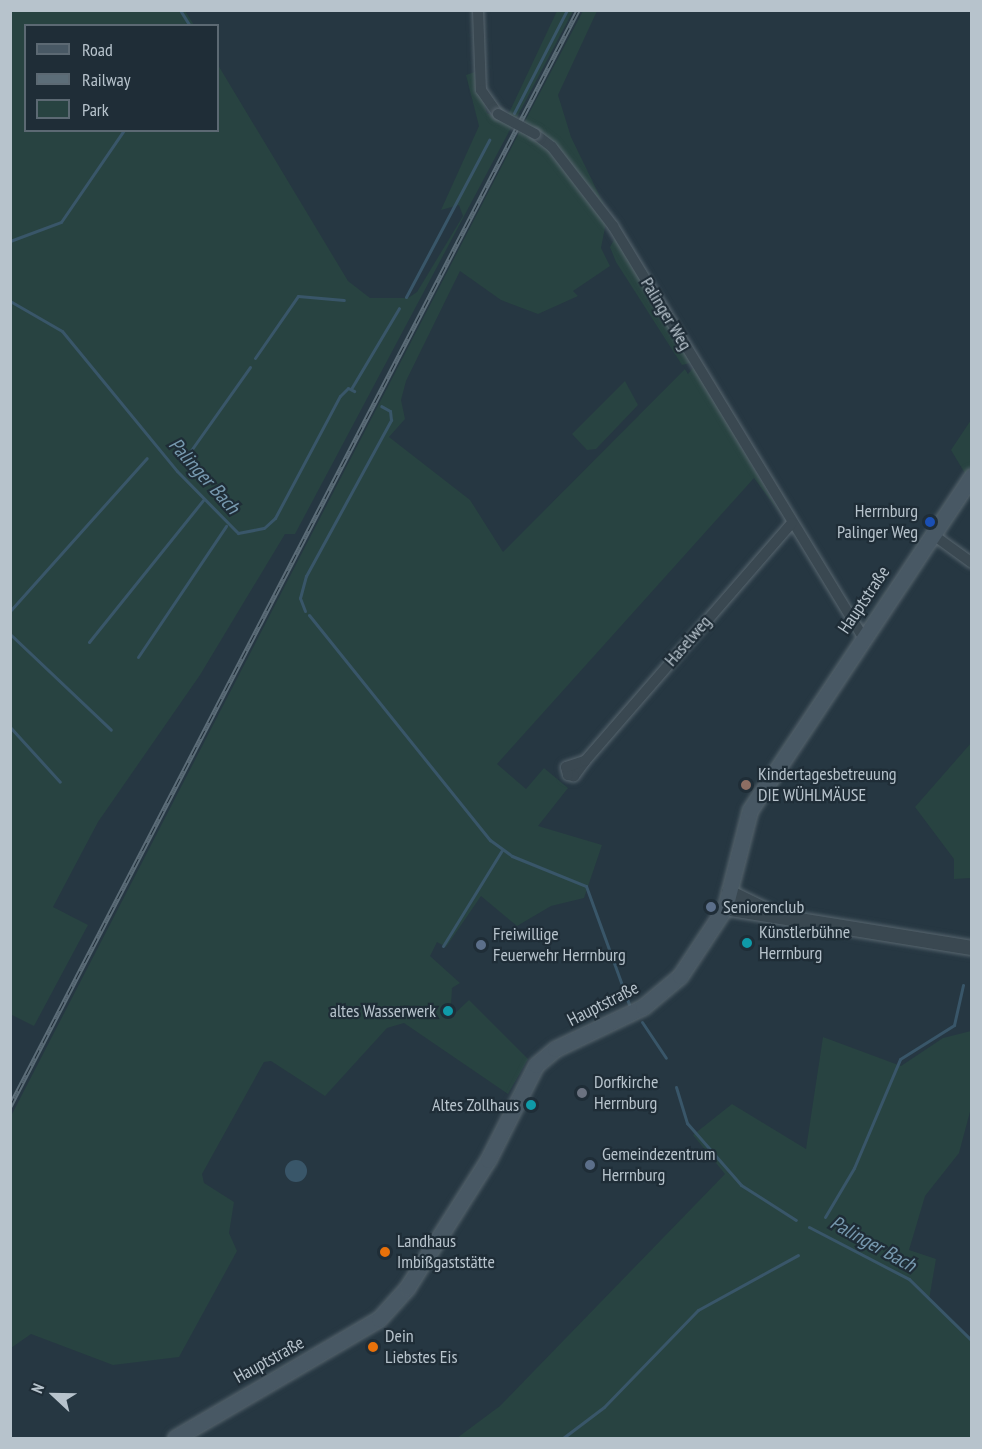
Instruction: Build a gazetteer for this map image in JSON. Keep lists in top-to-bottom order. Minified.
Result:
{"streets":{"main road":["Hauptstraße"],"street":["Palinger Weg","Haselweg"]},"crossings":[["Palinger Weg","Hauptstraße"],["Palinger Weg","Haselweg"]],"water":["Palinger Bach"],"places":["Herrnburg Palinger Weg","Kindertagesbetreuung DIE WÜHLMÄUSE","Seniorenclub","Künstlerbühne Herrnburg","Freiwillige Feuerwehr Herrnburg","altes Wasserwerk","Dorfkirche Herrnburg","Altes Zollhaus","Gemeindezentrum Herrnburg","Landhaus Imbißgaststätte","Dein Liebstes Eis"],"legend":["Road","Railway","Park"],"north":"left"}
